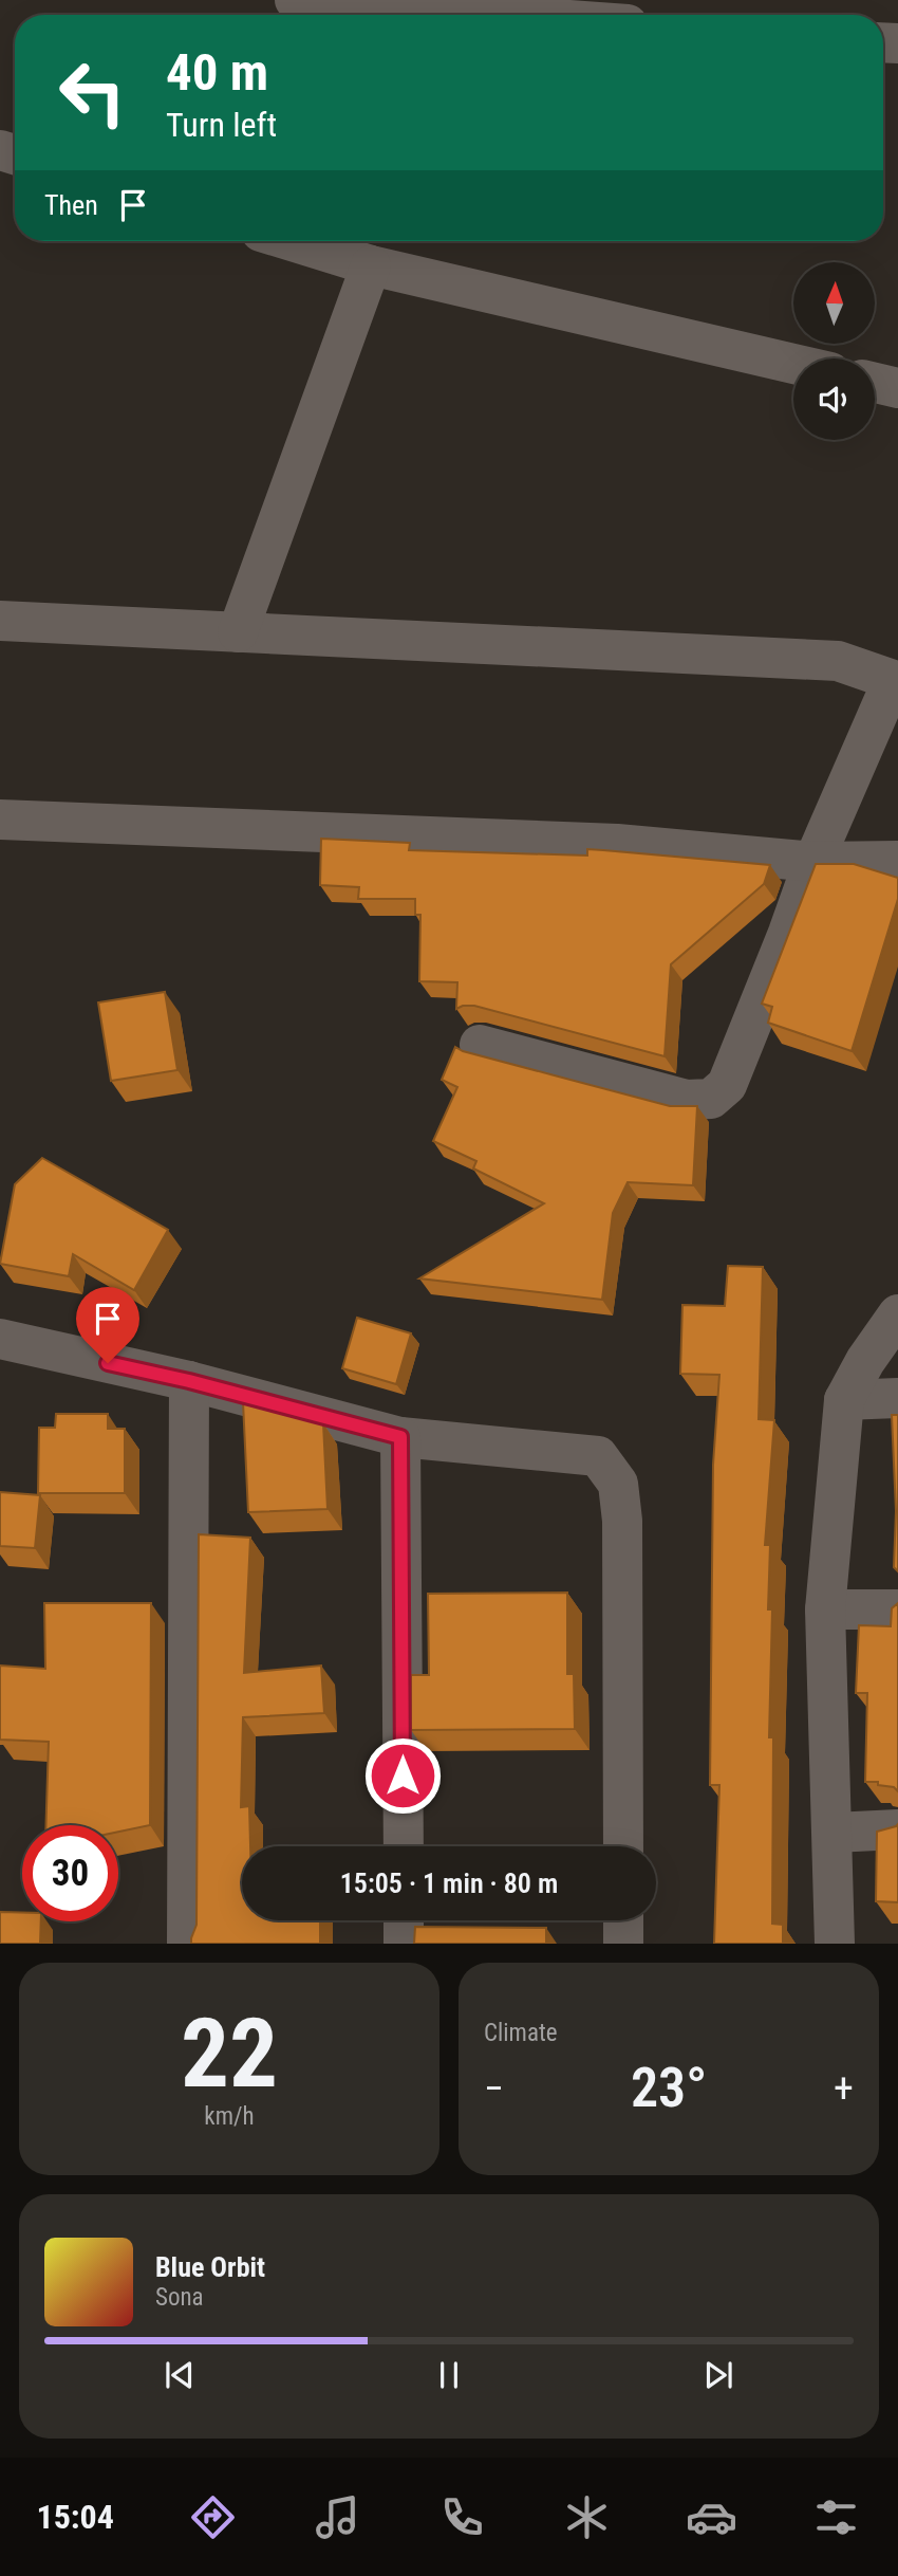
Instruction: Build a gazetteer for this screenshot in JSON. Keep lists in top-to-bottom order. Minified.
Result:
{"north":"top","page":{"turn":["40 m","Turn left"],"then":"Then","limit":"30","trip":"15:05 · 1 min · 80 m","tile":[["22","km/h"],"Climate"],"heat":["−","23°","+"],"song":["Blue Orbit","Sona"],"tabs":"15:04"}}
